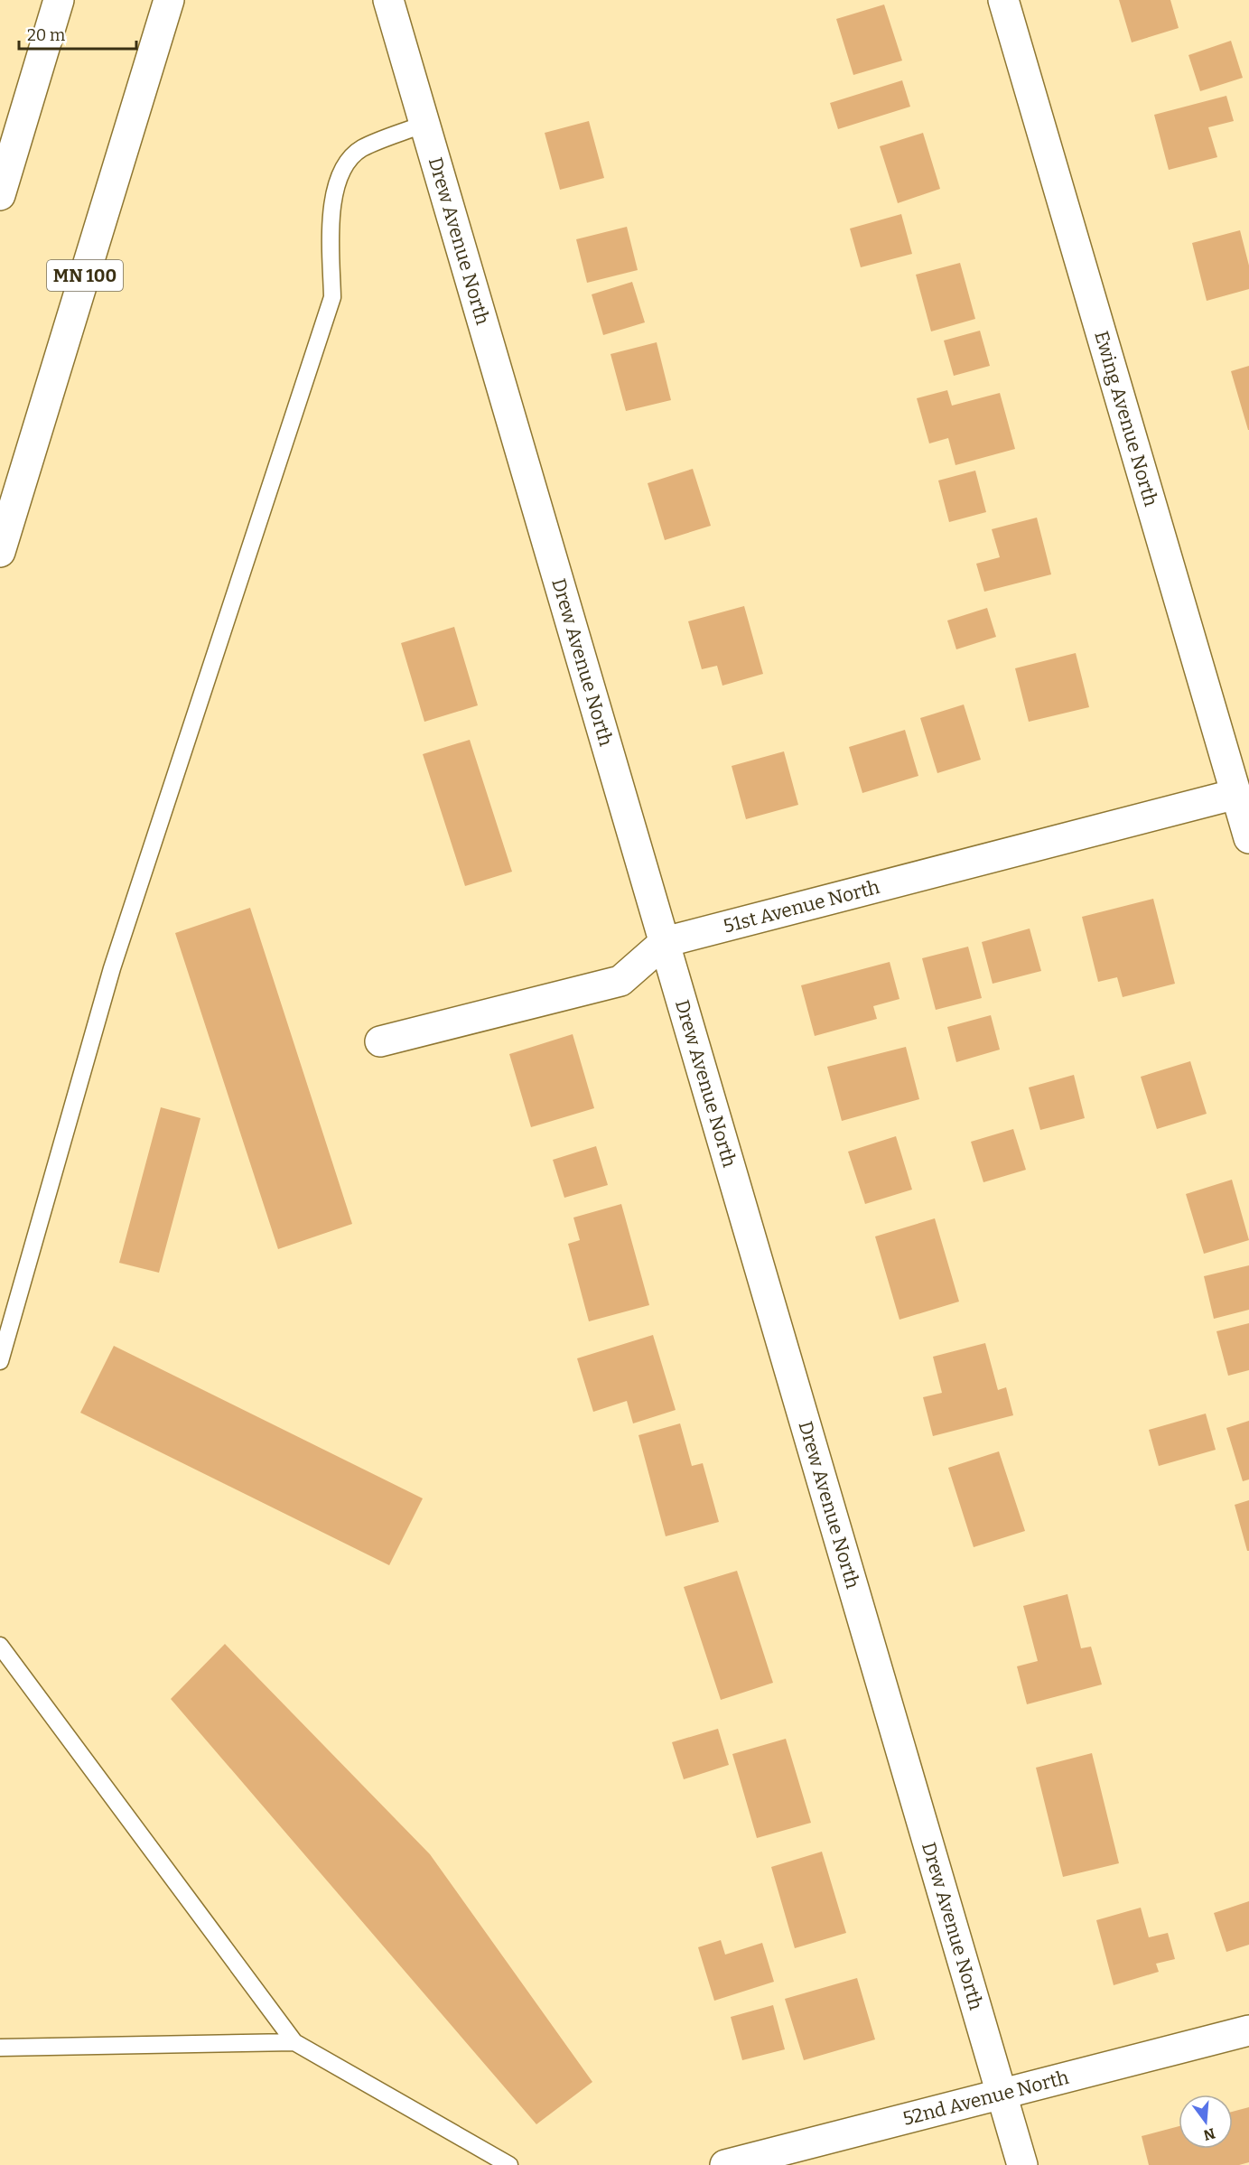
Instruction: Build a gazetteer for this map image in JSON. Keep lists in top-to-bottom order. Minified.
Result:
{"streets":{"main road":["Drew Avenue North","MN 100","Ewing Avenue North","51st Avenue North","52nd Avenue North"]},"crossings":[["Drew Avenue North","51st Avenue North"],["Drew Avenue North","52nd Avenue North"],["Ewing Avenue North","51st Avenue North"]],"scale_bar":"20 m","north":"bottom"}
